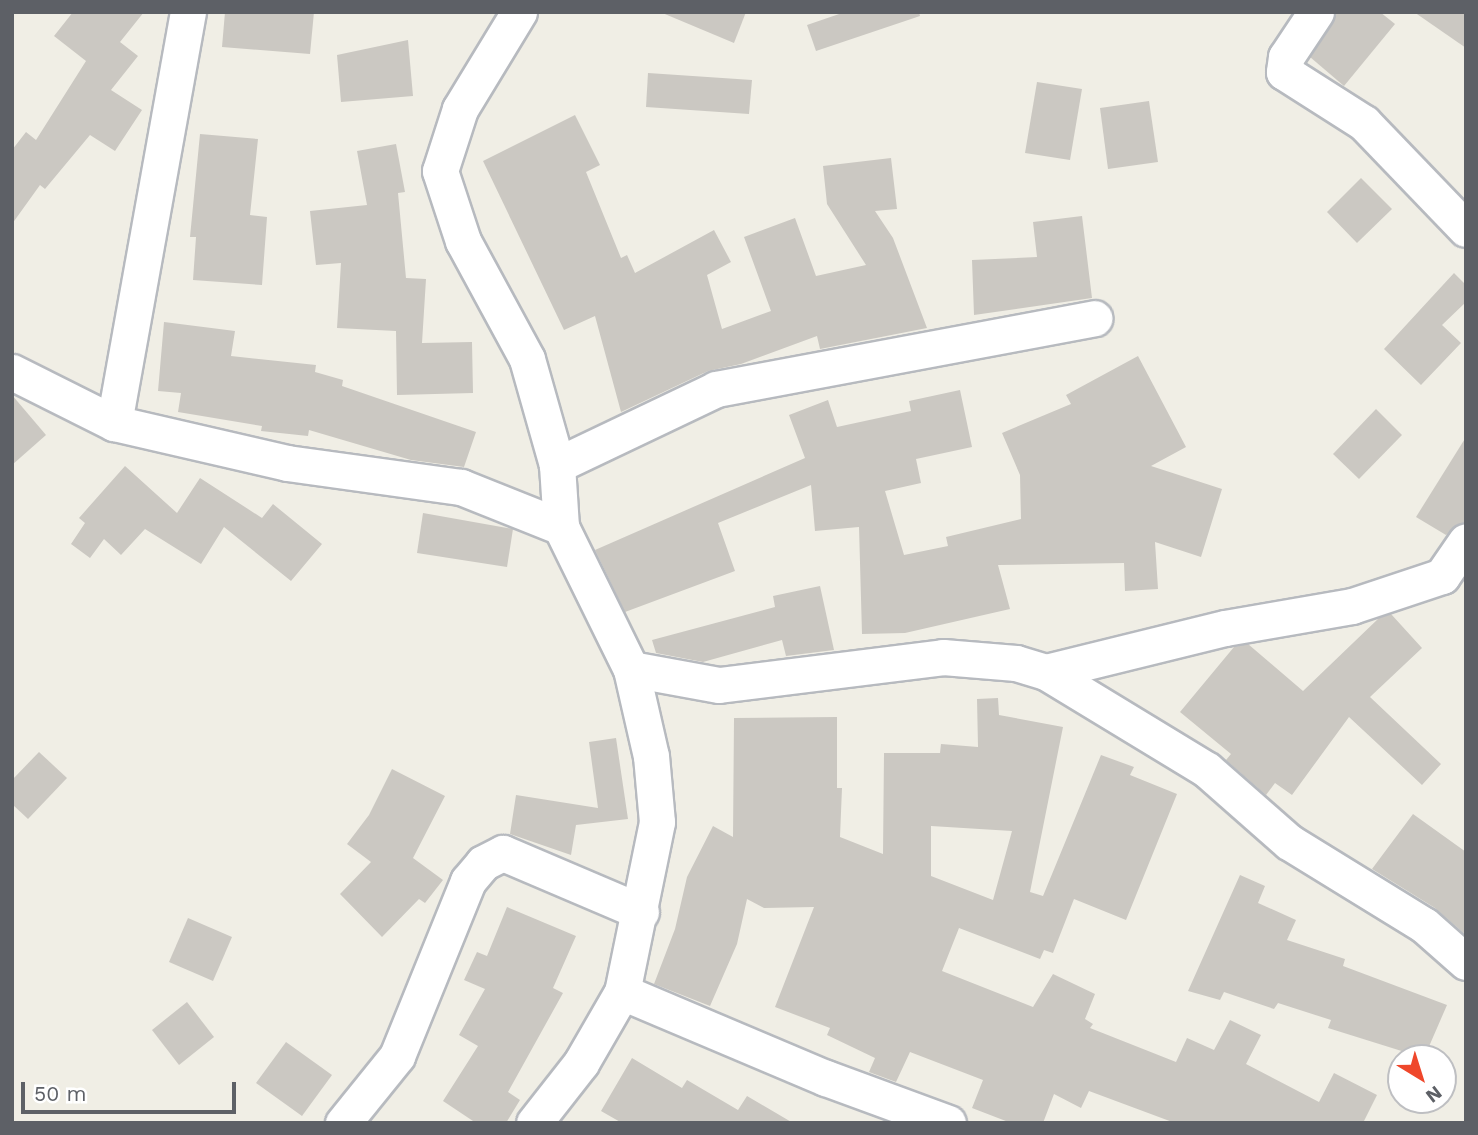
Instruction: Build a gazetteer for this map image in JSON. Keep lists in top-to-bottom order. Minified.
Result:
{"scale_bar":"50 m","north":"bottom right"}
